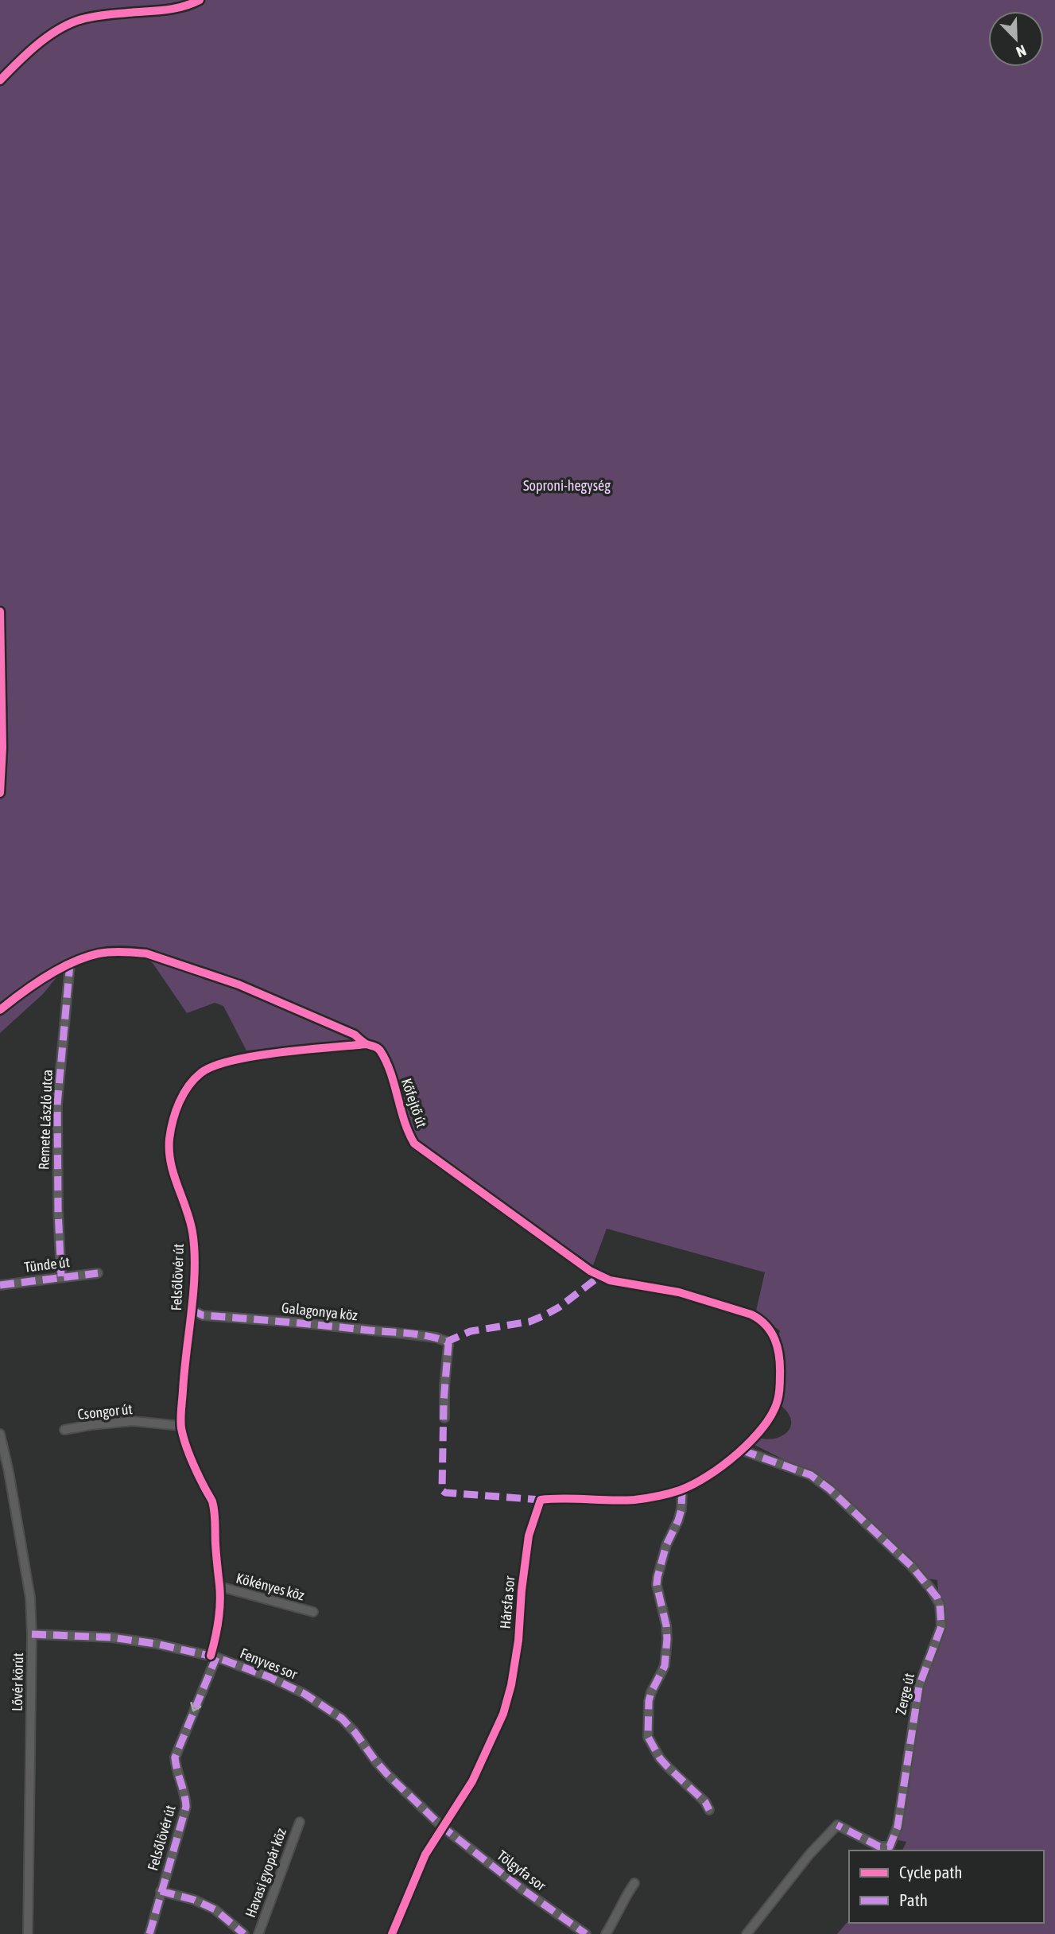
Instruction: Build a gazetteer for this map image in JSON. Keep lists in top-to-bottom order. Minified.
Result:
{"streets":{"street":["Kőfejtő út","Remete László utca","Tünde út","Felsőlövér út","Galagonya köz","Csongor út","Kökényes köz","Hársfa sor","Fenyves sor","Lővér körút","Zerge út","Tölgyfa sor","Havasi gyopár köz"]},"crossings":[["Kőfejtő út","Remete László utca"],["Kőfejtő út","Felsőlövér út"],["Kőfejtő út","Hársfa sor"],["Remete László utca","Tünde út"],["Felsőlövér út","Galagonya köz"],["Felsőlövér út","Csongor út"],["Felsőlövér út","Kökényes köz"],["Felsőlövér út","Fenyves sor"],["Hársfa sor","Fenyves sor"],["Hársfa sor","Zerge út"],["Hársfa sor","Tölgyfa sor"],["Fenyves sor","Lővér körút"],["Fenyves sor","Tölgyfa sor"]],"parks":["Soproni-hegység"],"legend":["Cycle path","Path"],"north":"bottom right"}
